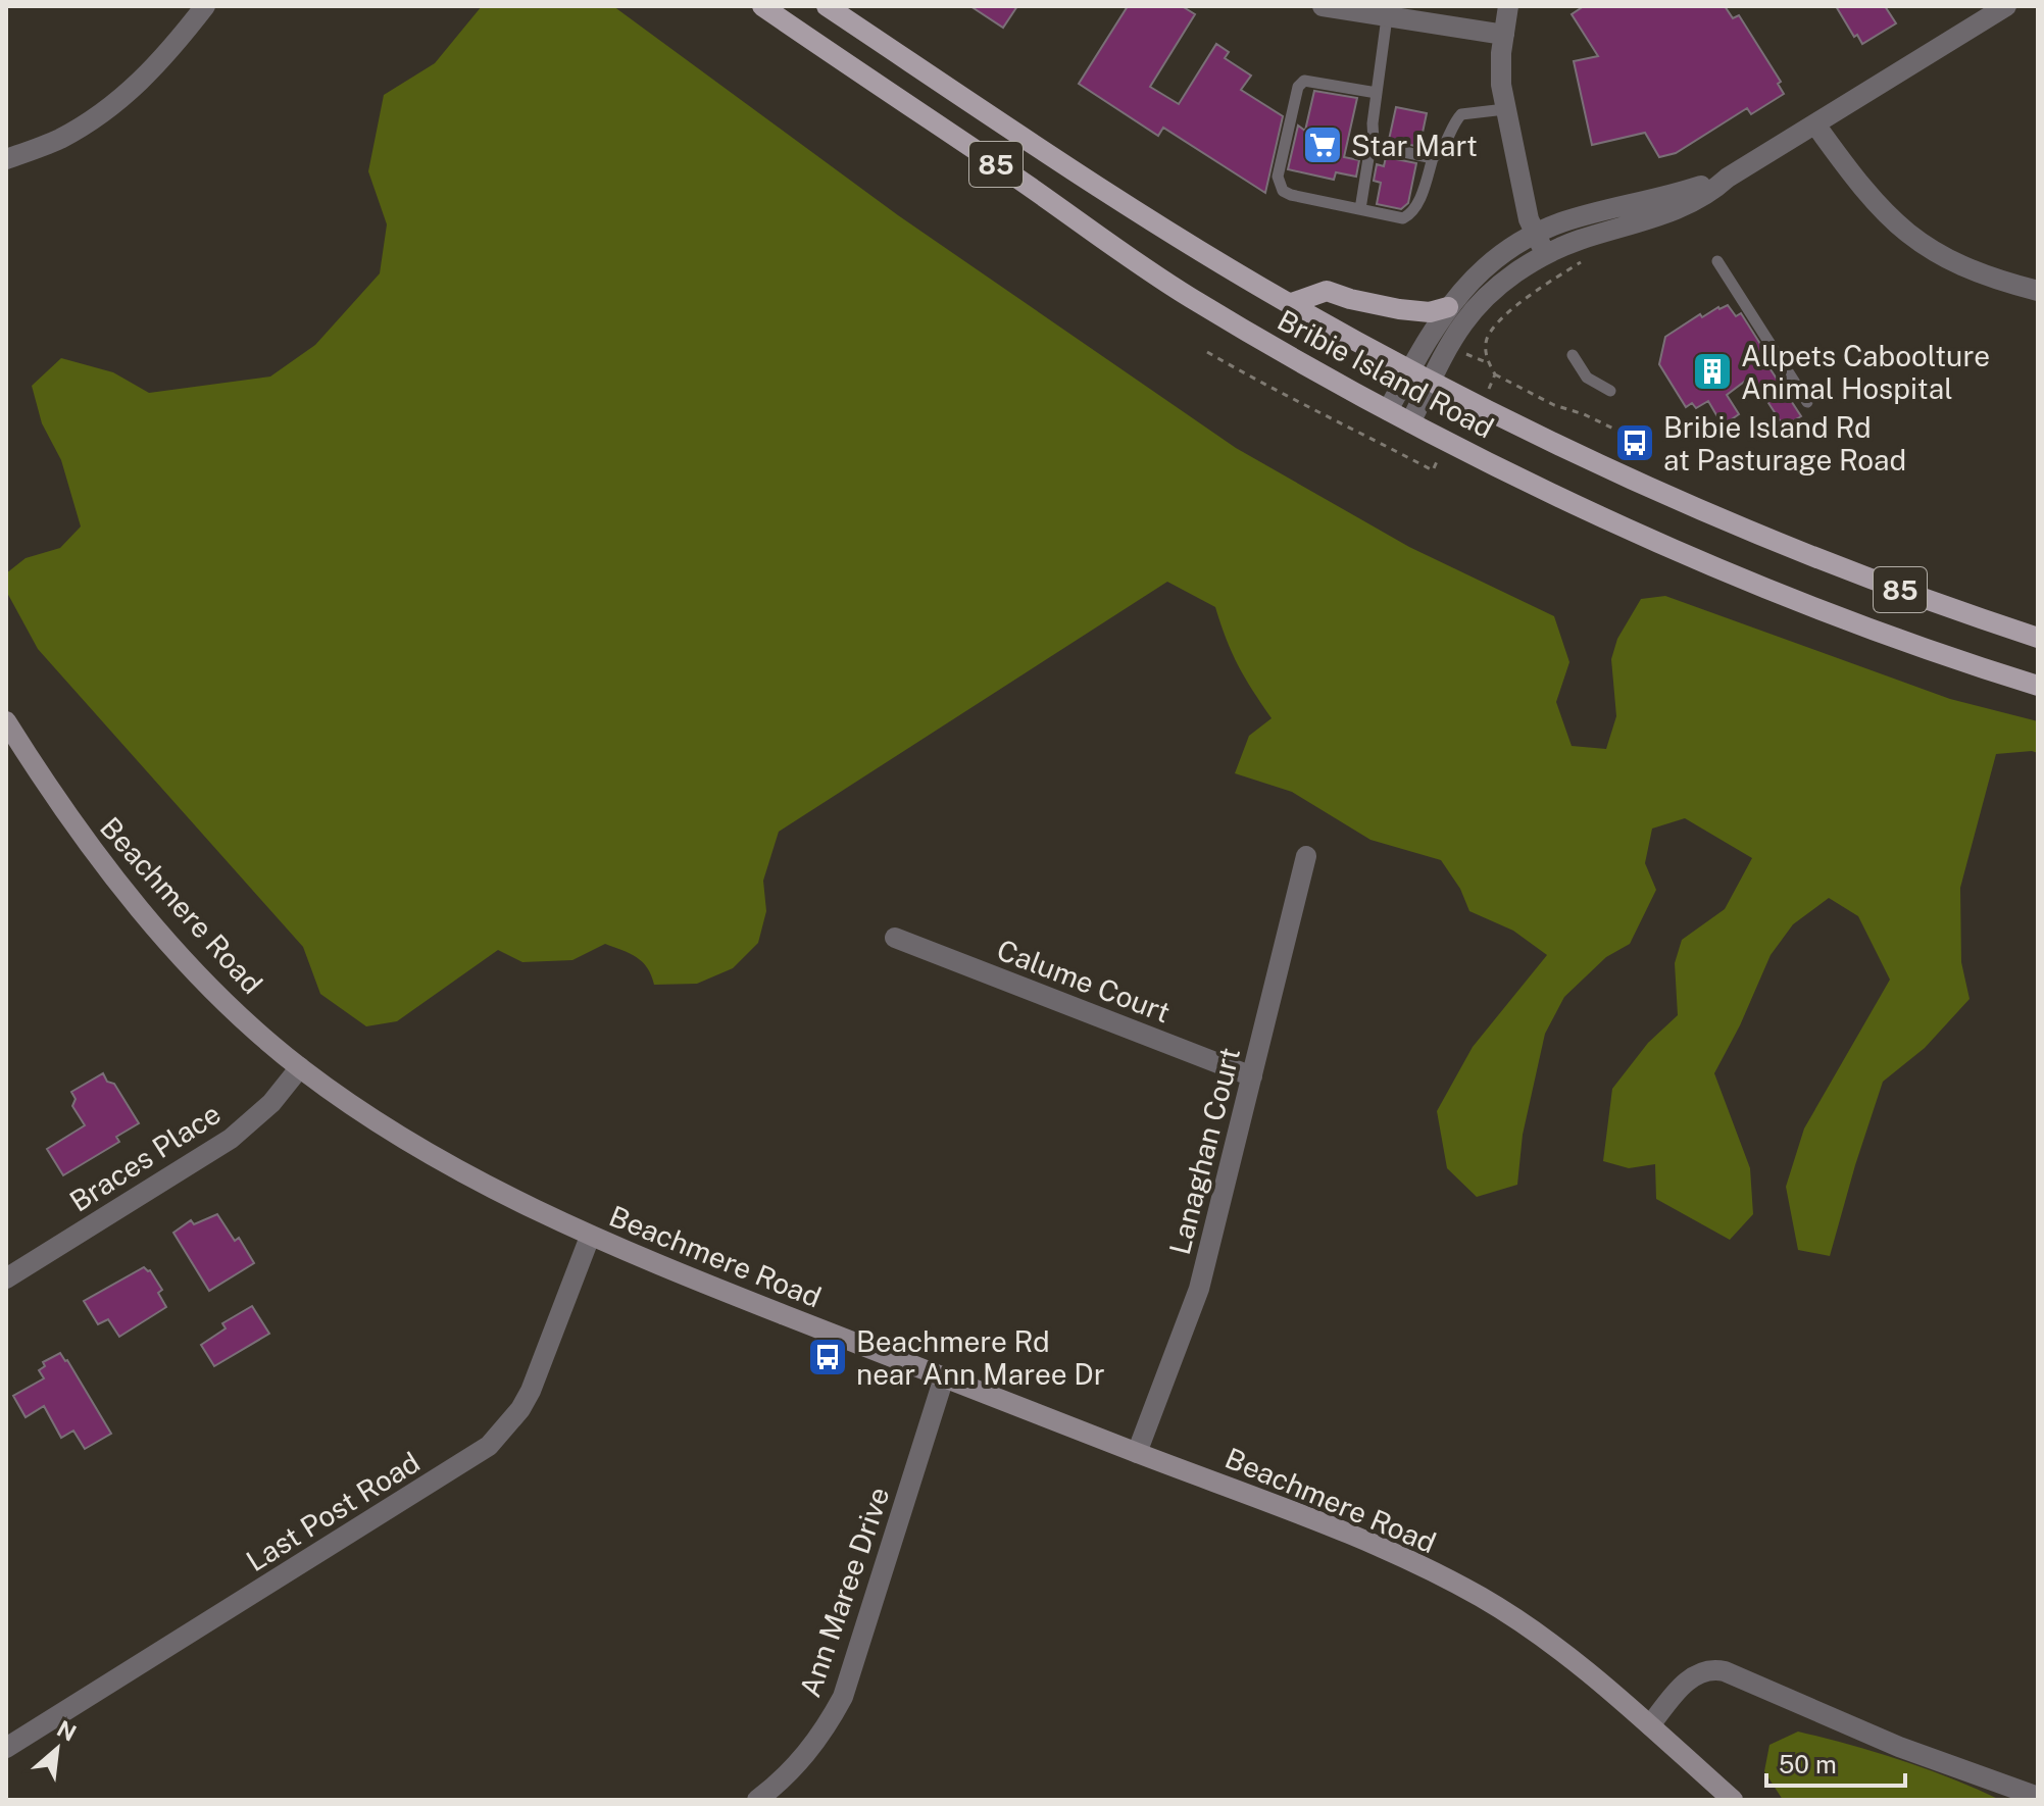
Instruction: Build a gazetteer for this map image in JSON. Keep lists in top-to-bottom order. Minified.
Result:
{"streets":{"main road":["85","Bribie Island Road","Beachmere Road"],"street":["Calume Court","Lanaghan Court","Braces Place","Last Post Road","Ann Maree Drive"]},"crossings":[["Beachmere Road","Lanaghan Court"],["Beachmere Road","Braces Place"],["Beachmere Road","Last Post Road"],["Beachmere Road","Ann Maree Drive"],["Calume Court","Lanaghan Court"]],"places":{"supermarket":["Star Mart"],"building":["Allpets Caboolture Animal Hospital"],"bus stop":["Bribie Island Rd at Pasturage Road","Beachmere Rd near Ann Maree Dr"]},"scale_bar":"50 m","north":"top right"}
